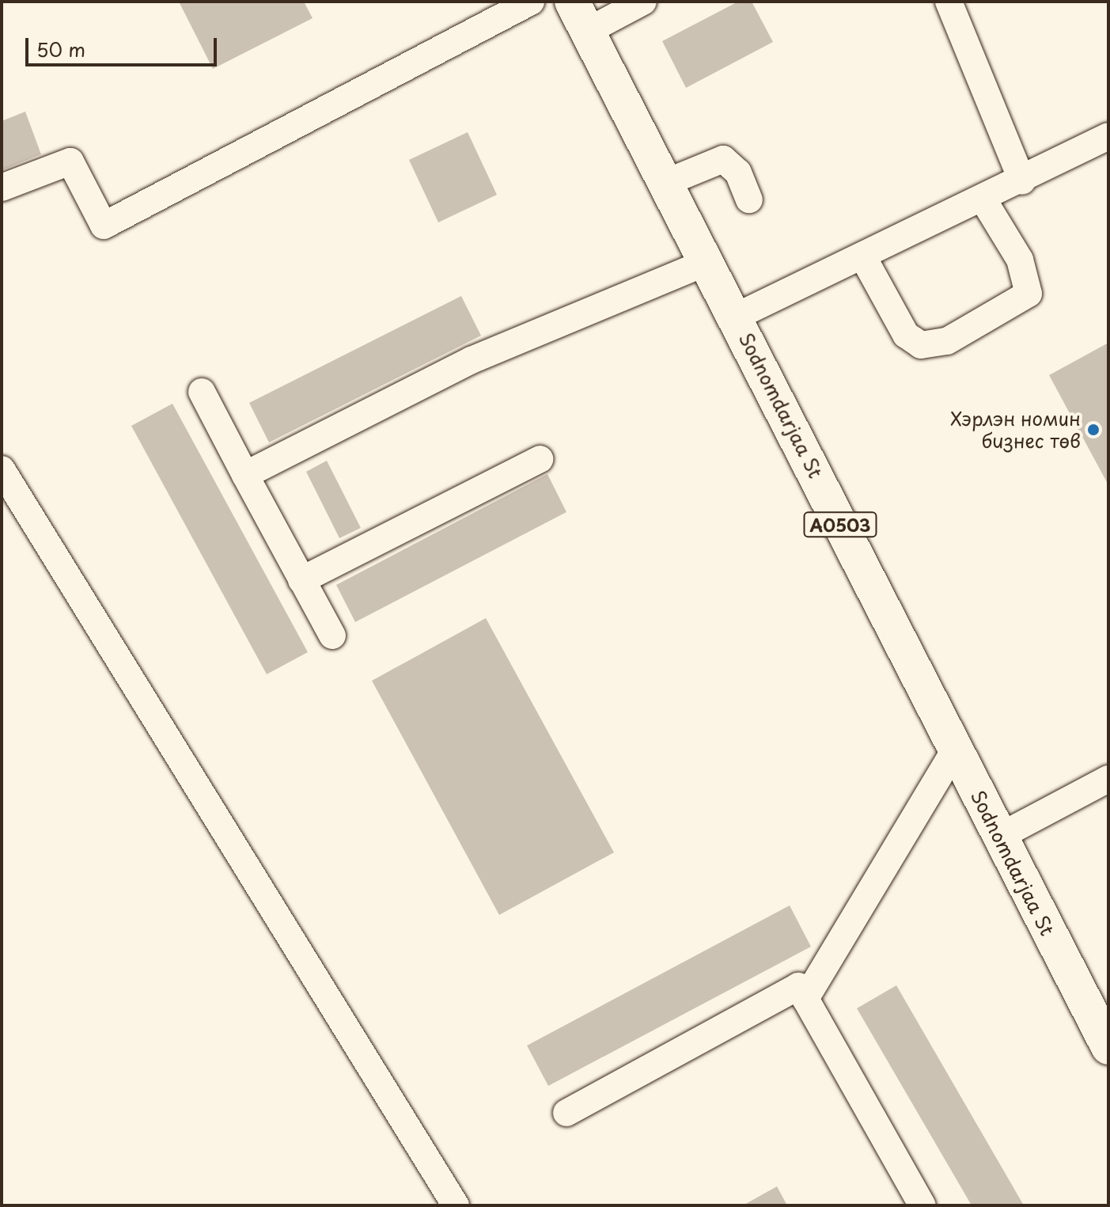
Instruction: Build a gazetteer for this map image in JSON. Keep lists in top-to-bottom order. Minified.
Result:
{"streets":{"main road":["Sodnomdarjaa St","A0503"]},"places":["Хэрлэн номин бизнес төв"],"scale_bar":"50 m"}
